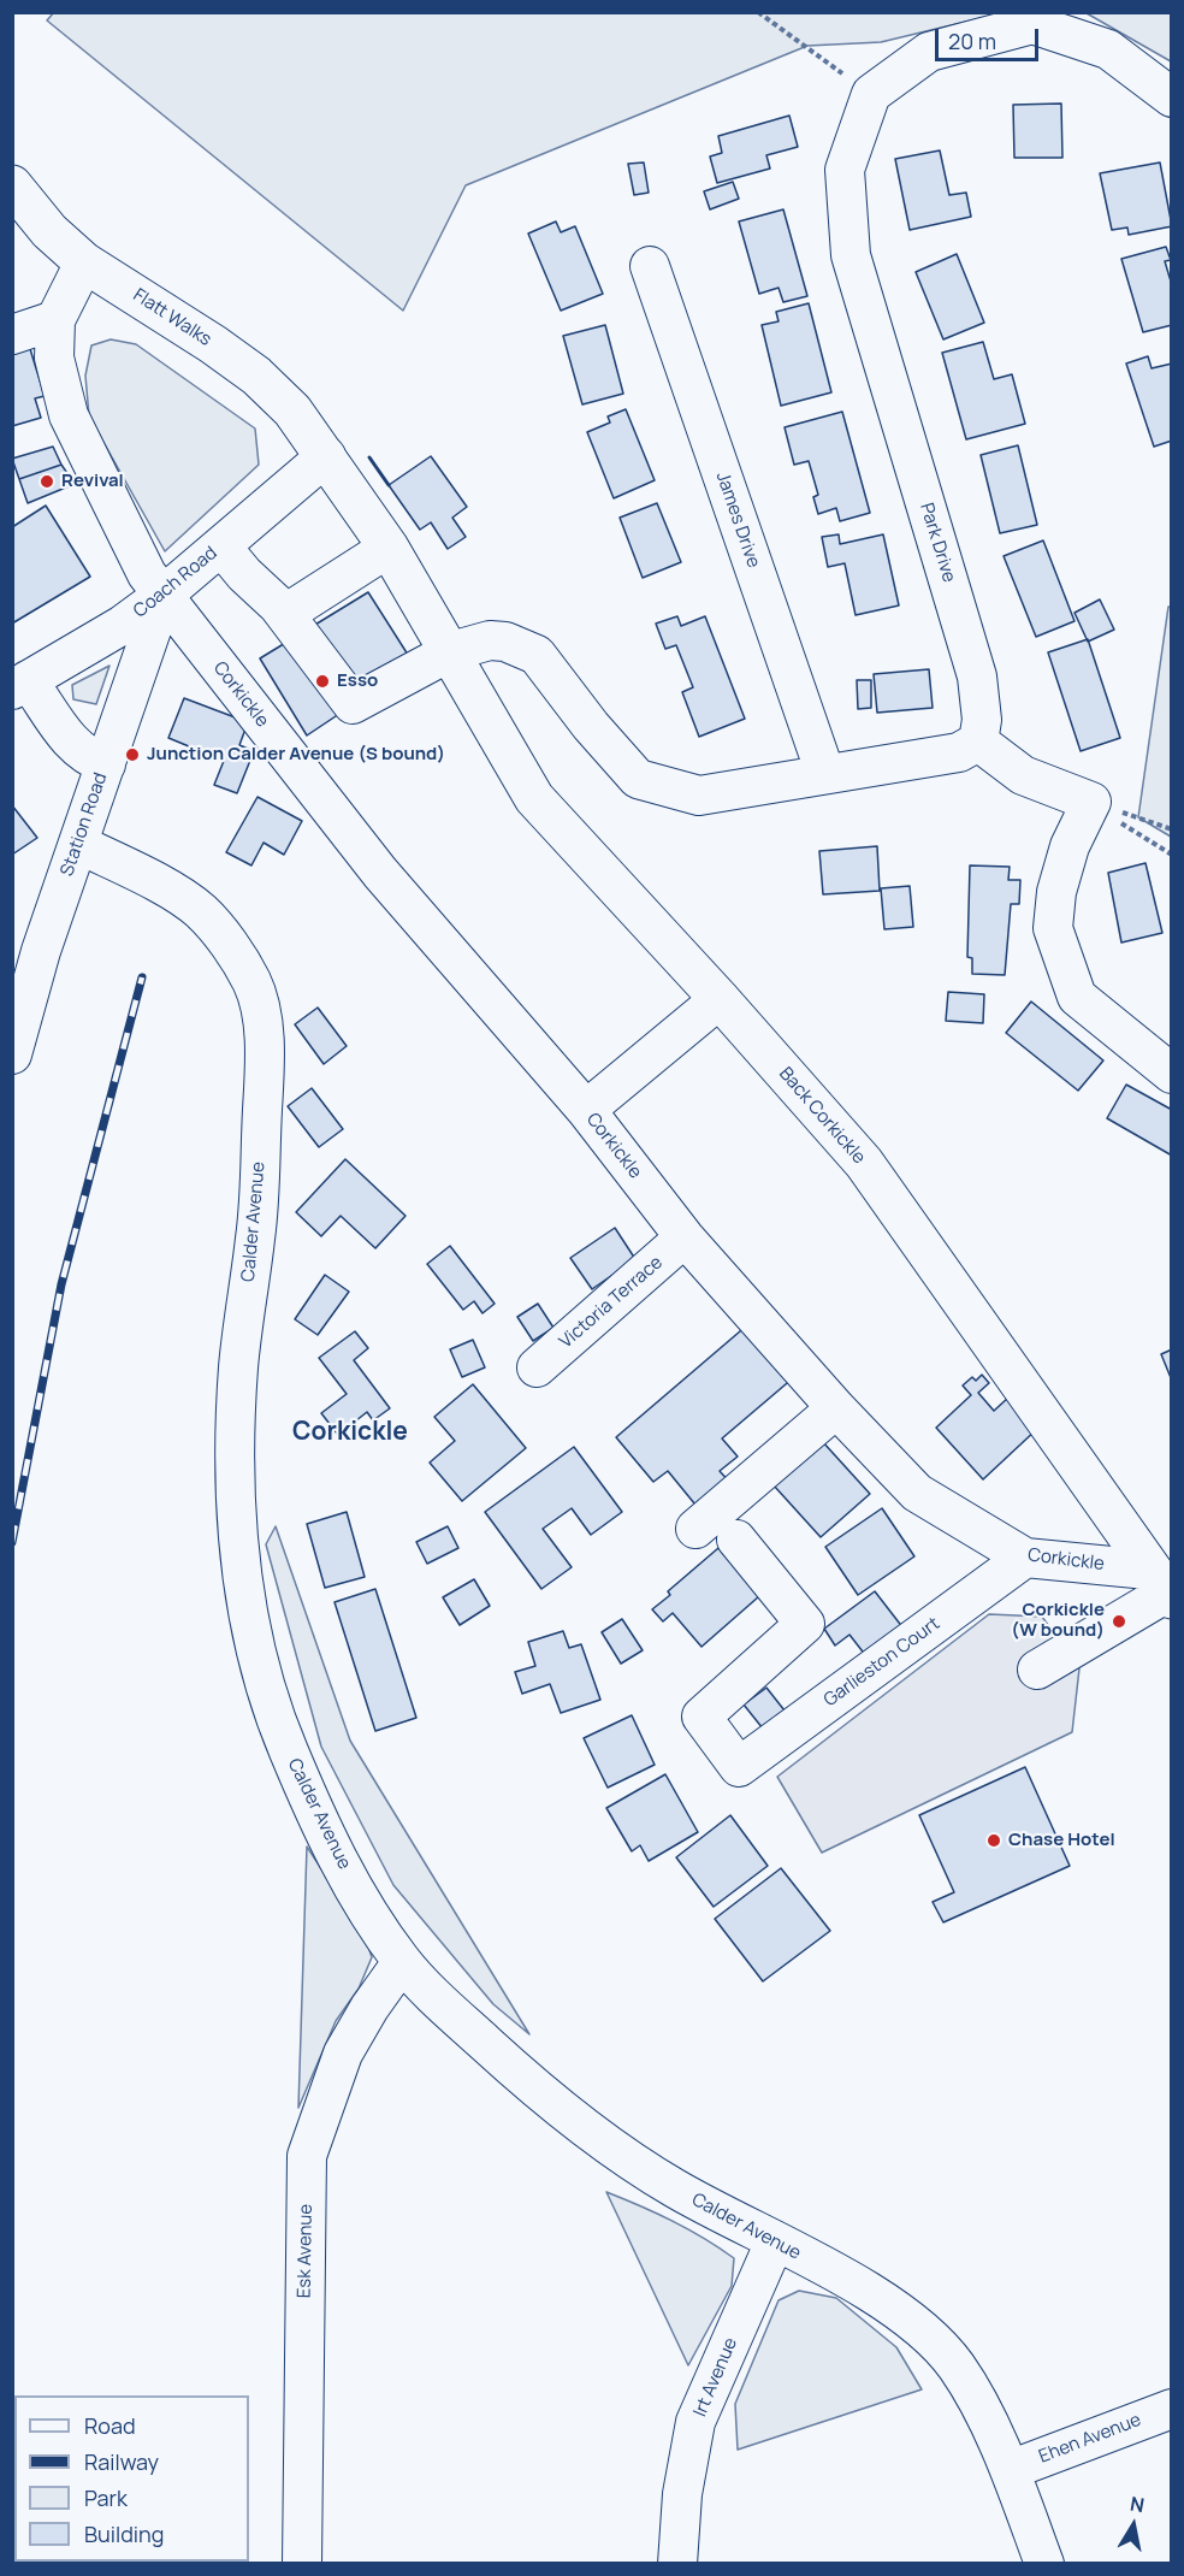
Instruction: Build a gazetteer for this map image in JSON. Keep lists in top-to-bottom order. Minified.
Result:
{"streets":{"main road":["Flatt Walks","Back Corkickle"],"street":["James Drive","Park Drive","Coach Road","Corkickle","Station Road","Calder Avenue","Victoria Terrace","Garlieston Court","Esk Avenue","Irt Avenue","Ehen Avenue"]},"crossings":[["Flatt Walks","Coach Road"],["Coach Road","Corkickle"],["Coach Road","Station Road"],["Corkickle","Station Road"],["Corkickle","Back Corkickle"],["Corkickle","Victoria Terrace"],["Corkickle","Garlieston Court"],["Station Road","Calder Avenue"],["Calder Avenue","Esk Avenue"],["Calder Avenue","Irt Avenue"],["Calder Avenue","Ehen Avenue"]],"districts":["Corkickle"],"places":["Revival","Esso","Junction Calder Avenue (S bound)","Corkickle (W bound)","Chase Hotel"],"legend":["Road","Railway","Park","Building"],"scale_bar":"20 m","north":"top"}
